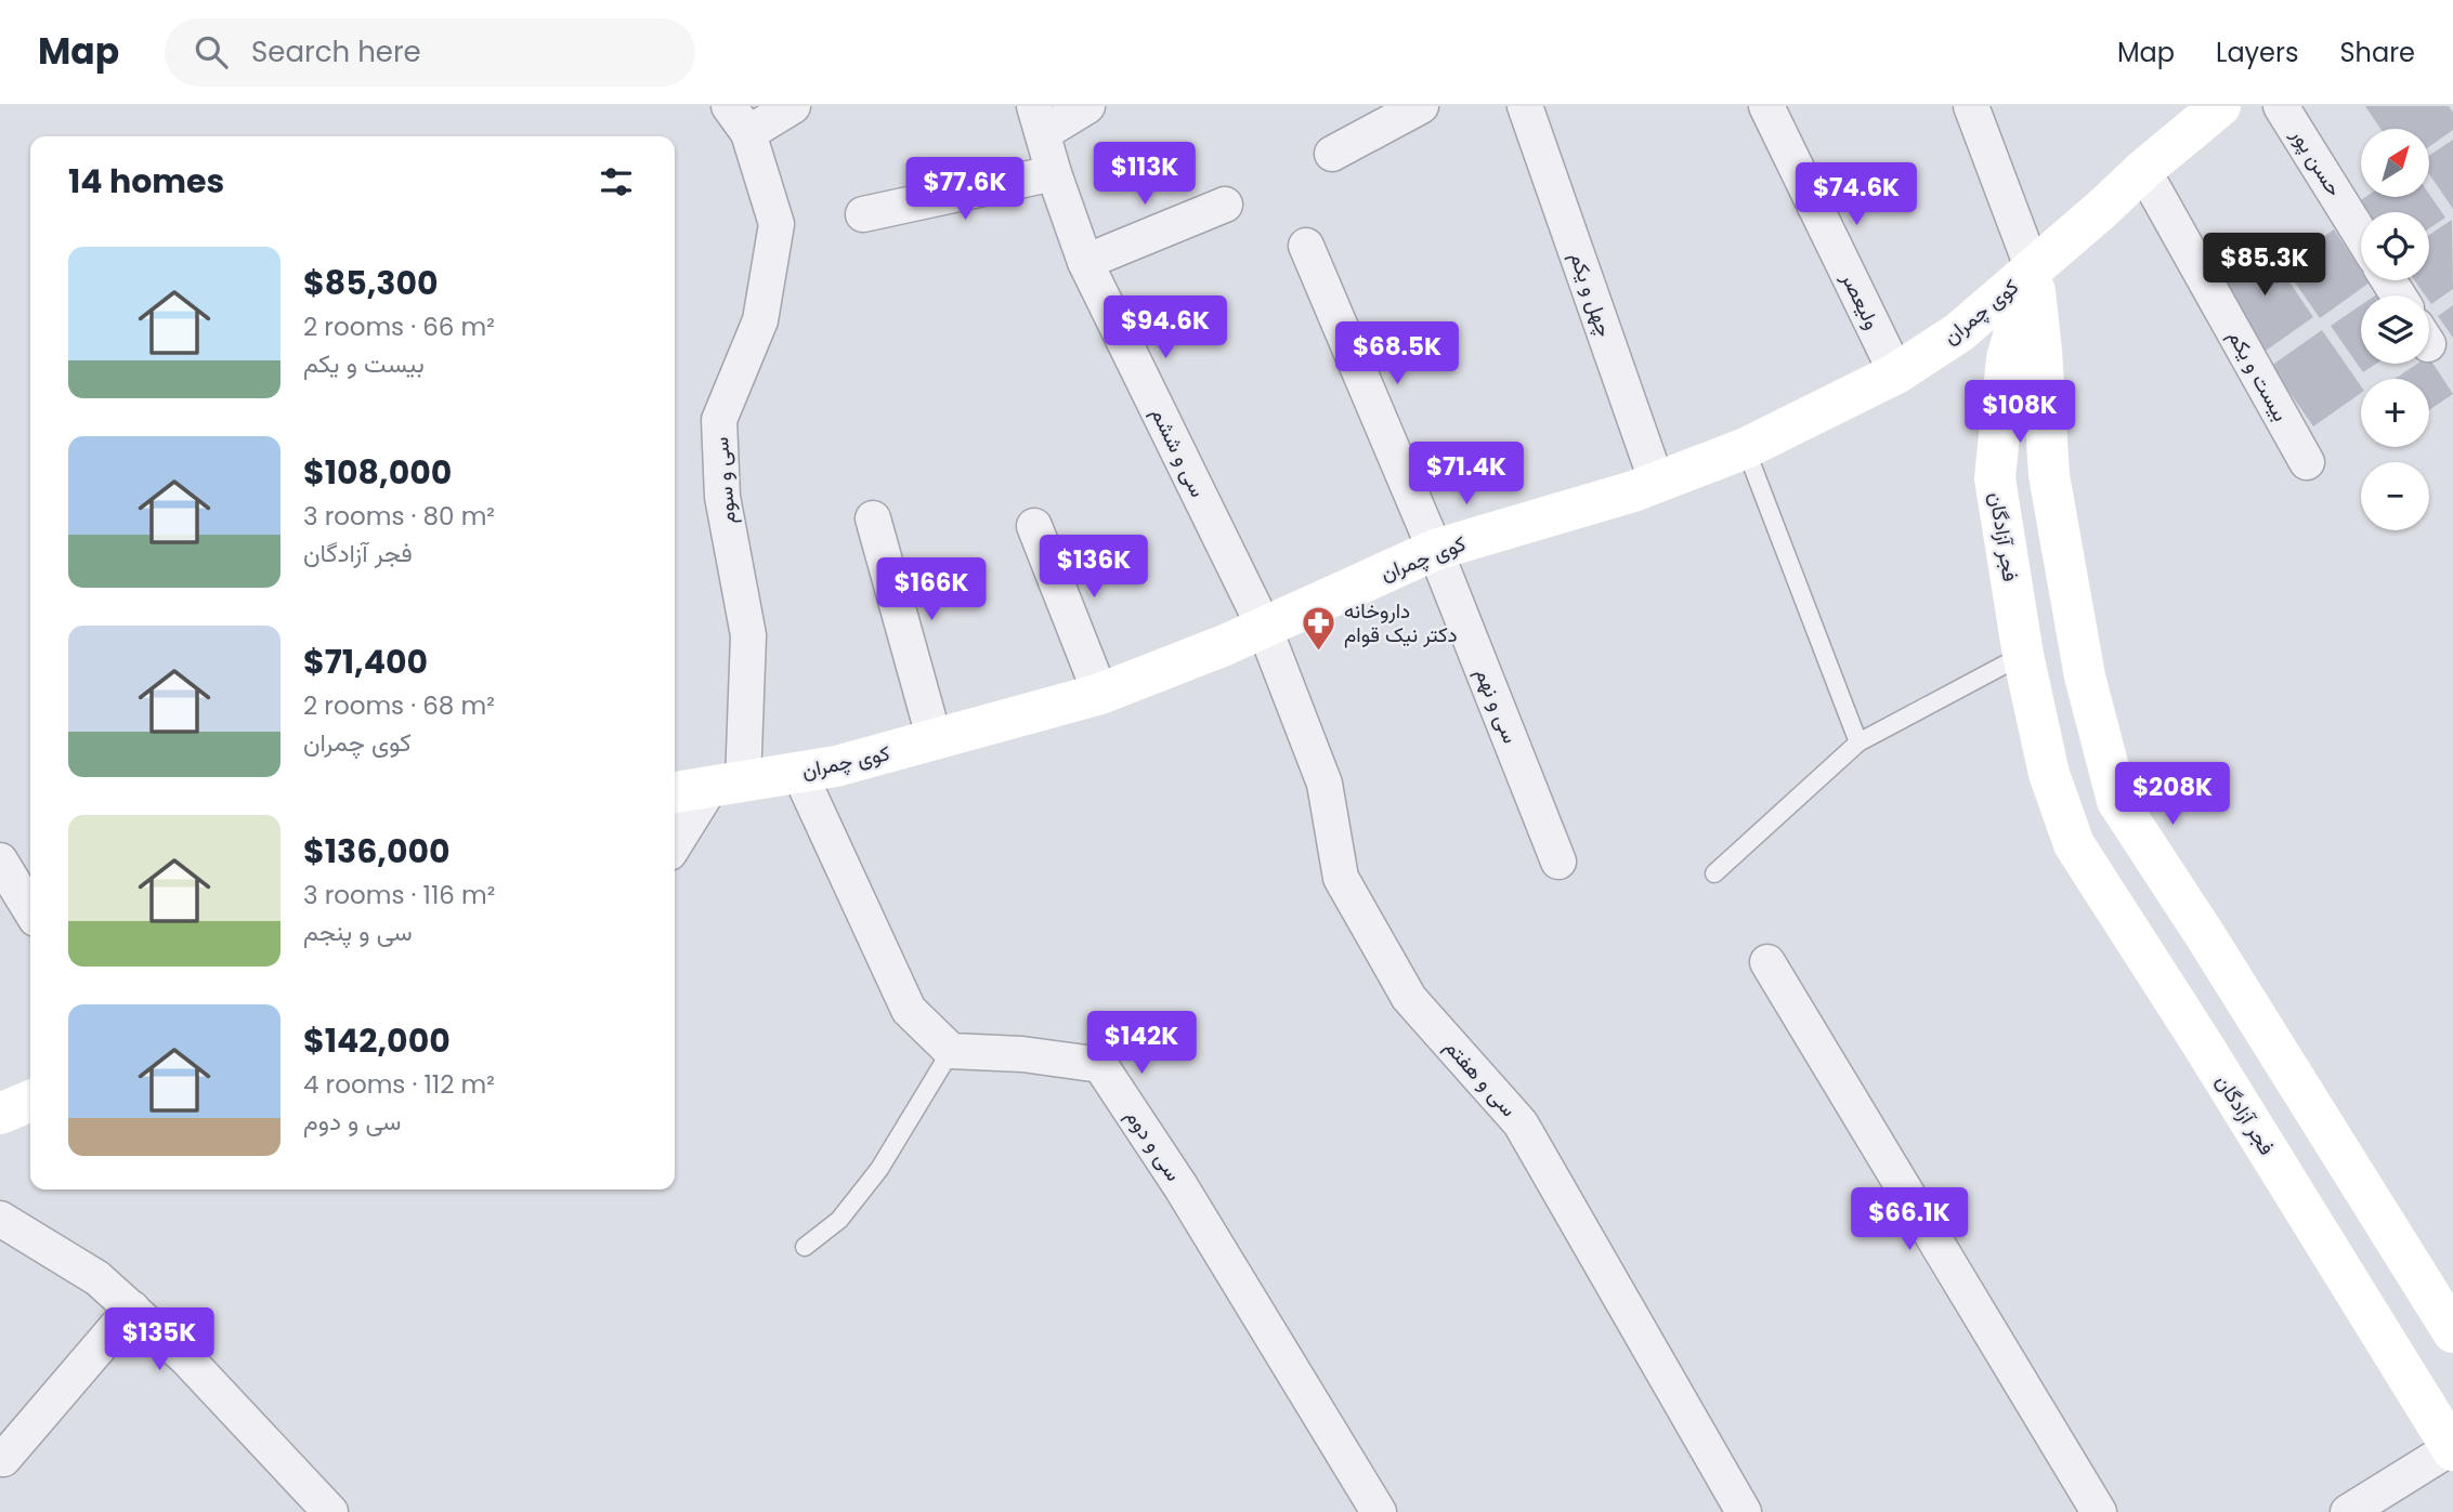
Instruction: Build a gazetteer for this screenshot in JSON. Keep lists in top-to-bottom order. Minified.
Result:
{"streets":{"street":["حسن پور","چهل و یکم","ولیعصر","کوی چمران","بیست و یکم","سی و ششم","سی و سوم","فجر آزادگان","سی و نهم","سی و هفتم","سی و دوم"]},"crossings":[["چهل و یکم","کوی چمران"],["ولیعصر","کوی چمران"],["کوی چمران","بیست و یکم"],["کوی چمران","سی و ششم"],["کوی چمران","سی و سوم"],["کوی چمران","فجر آزادگان"],["کوی چمران","سی و نهم"],["کوی چمران","سی و هفتم"],["سی و ششم","سی و هفتم"]],"places":{"pharmacy":["داروخانه دکتر نیک قوام"]},"north":"top right","page":{"header":"Map","search":"Search here","nav":["Map","Layers","Share"],"map_buttons":["+","−"],"heading":"14 homes","price":["$113K","$77.6K","$74.6K","$85.3K","$94.6K","$68.5K","$108K","$71.4K","$136K","$166K","$208K","$142K","$66.1K","$135K"],"list":[{"name":"$85,300","note":"2 rooms · 66 m² · بیست و یکم"},{"name":"$108,000","note":"3 rooms · 80 m² · فجر آزادگان"},{"name":"$71,400","note":"2 rooms · 68 m² · کوی چمران"},{"name":"$136,000","note":"3 rooms · 116 m² · سی و پنجم"},{"name":"$142,000","note":"4 rooms · 112 m² · سی و دوم"}]}}
